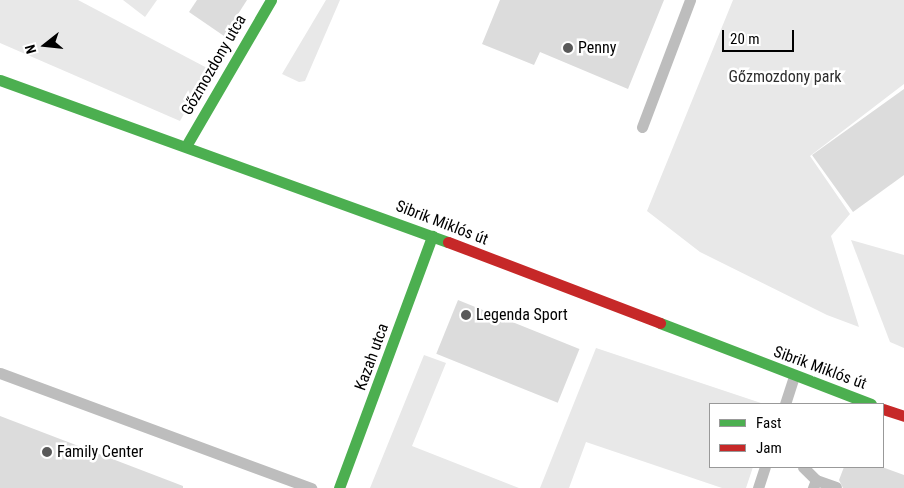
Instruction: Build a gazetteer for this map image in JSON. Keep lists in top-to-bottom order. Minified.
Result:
{"streets":{"street":["Gőzmozdony utca","Sibrik Miklós út","Kazah utca"]},"crossings":[["Gőzmozdony utca","Sibrik Miklós út"],["Sibrik Miklós út","Kazah utca"]],"parks":["Gőzmozdony park"],"places":["Penny","Legenda Sport","Family Center"],"legend":["Fast","Jam"],"scale_bar":"20 m","north":"left"}
